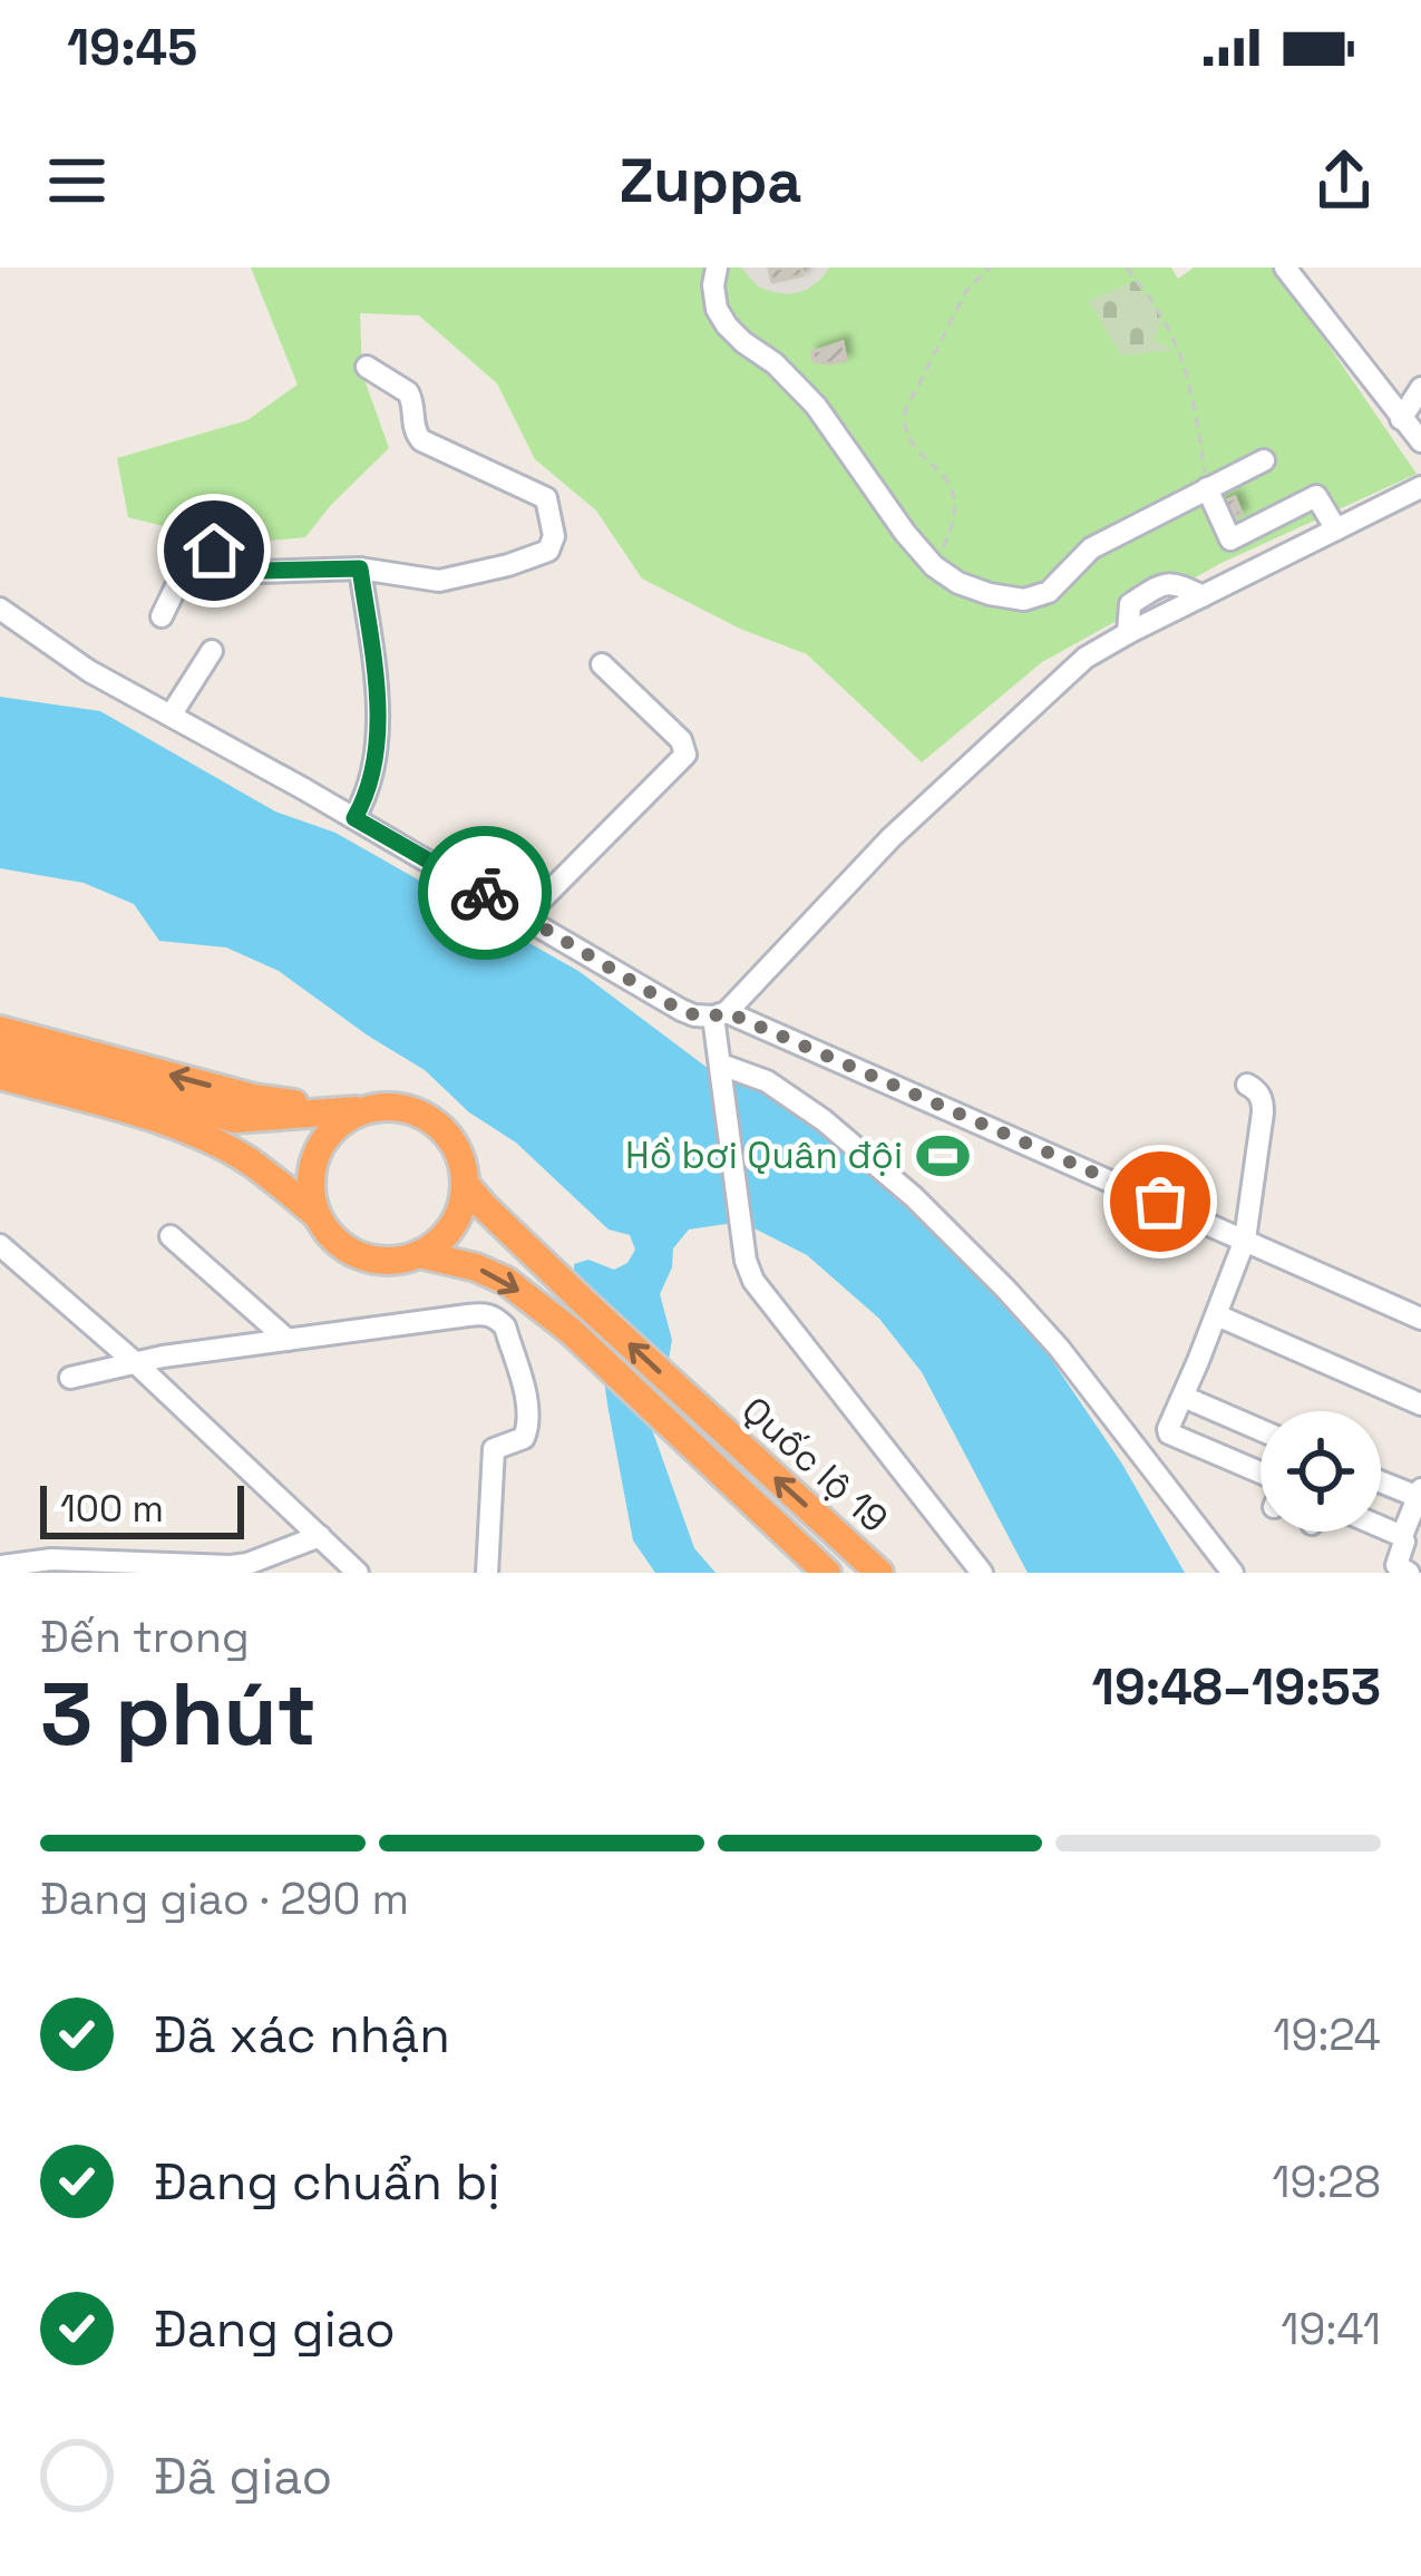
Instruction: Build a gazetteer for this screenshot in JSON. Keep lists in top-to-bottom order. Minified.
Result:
{"streets":{"highway":["Quốc lộ 19"]},"places":{"sports":["Hồ bơi Quân đội"]},"scale_bar":"100 m","page":{"status":"19:45","header":"Zuppa","scale":"100 m","heading":["3 phút","Đến trong","19:48–19:53"],"bar":"Đang giao · 290 m","list":[["Đã xác nhận","19:24"],["Đang chuẩn bị","19:28"],["Đang giao","19:41"],"Đã giao"]}}
